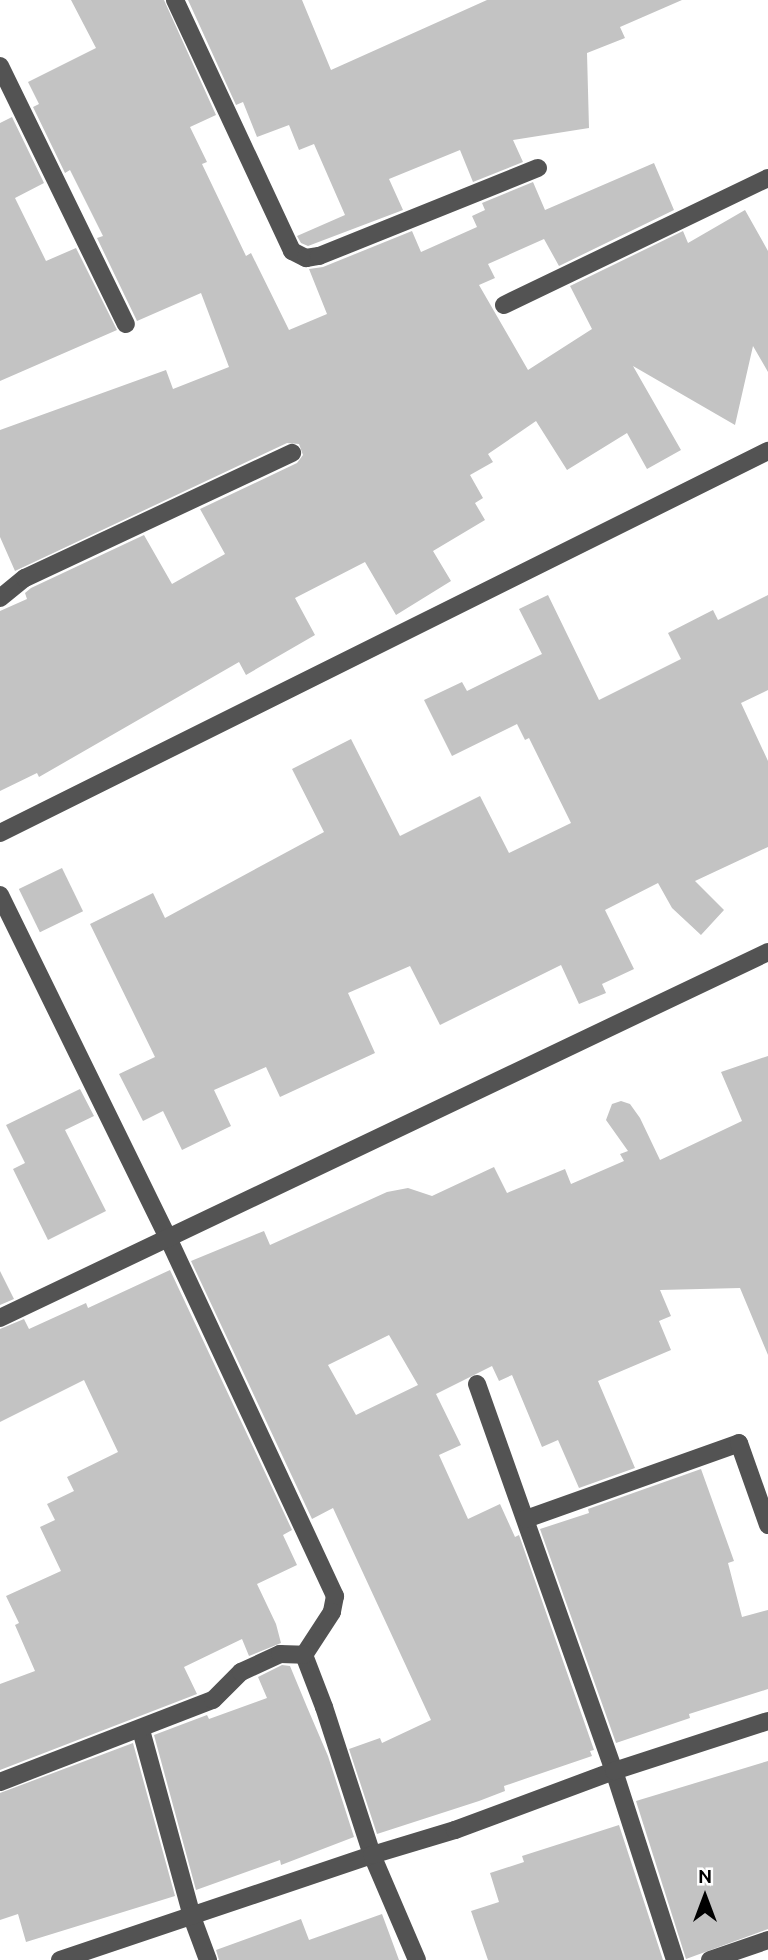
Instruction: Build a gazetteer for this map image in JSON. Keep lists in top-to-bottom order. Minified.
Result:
{"north":"top"}
